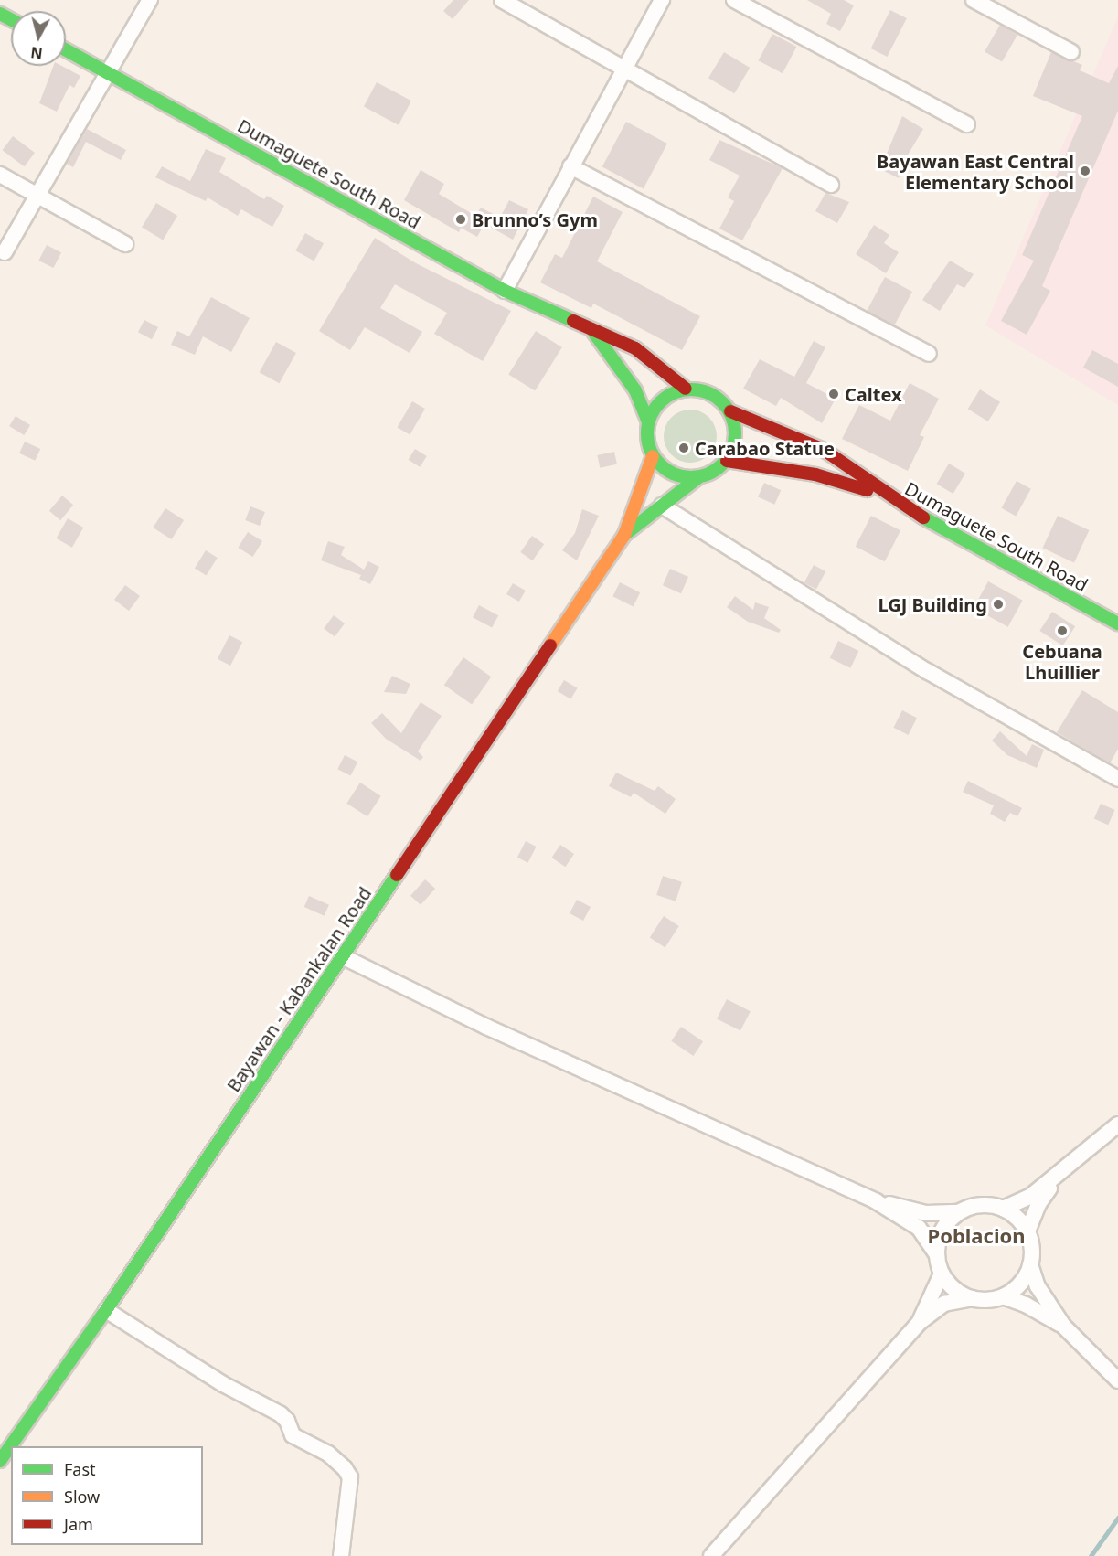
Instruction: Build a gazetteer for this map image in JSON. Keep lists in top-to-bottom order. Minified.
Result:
{"streets":{"main road":["Dumaguete South Road","Bayawan - Kabankalan Road"]},"crossings":[["Dumaguete South Road","Bayawan - Kabankalan Road"]],"districts":["Poblacion"],"places":["Bayawan East Central Elementary School","Brunno’s Gym","Caltex","Carabao Statue","LGJ Building","Cebuana Lhuillier"],"legend":["Fast","Slow","Jam"],"north":"bottom"}
